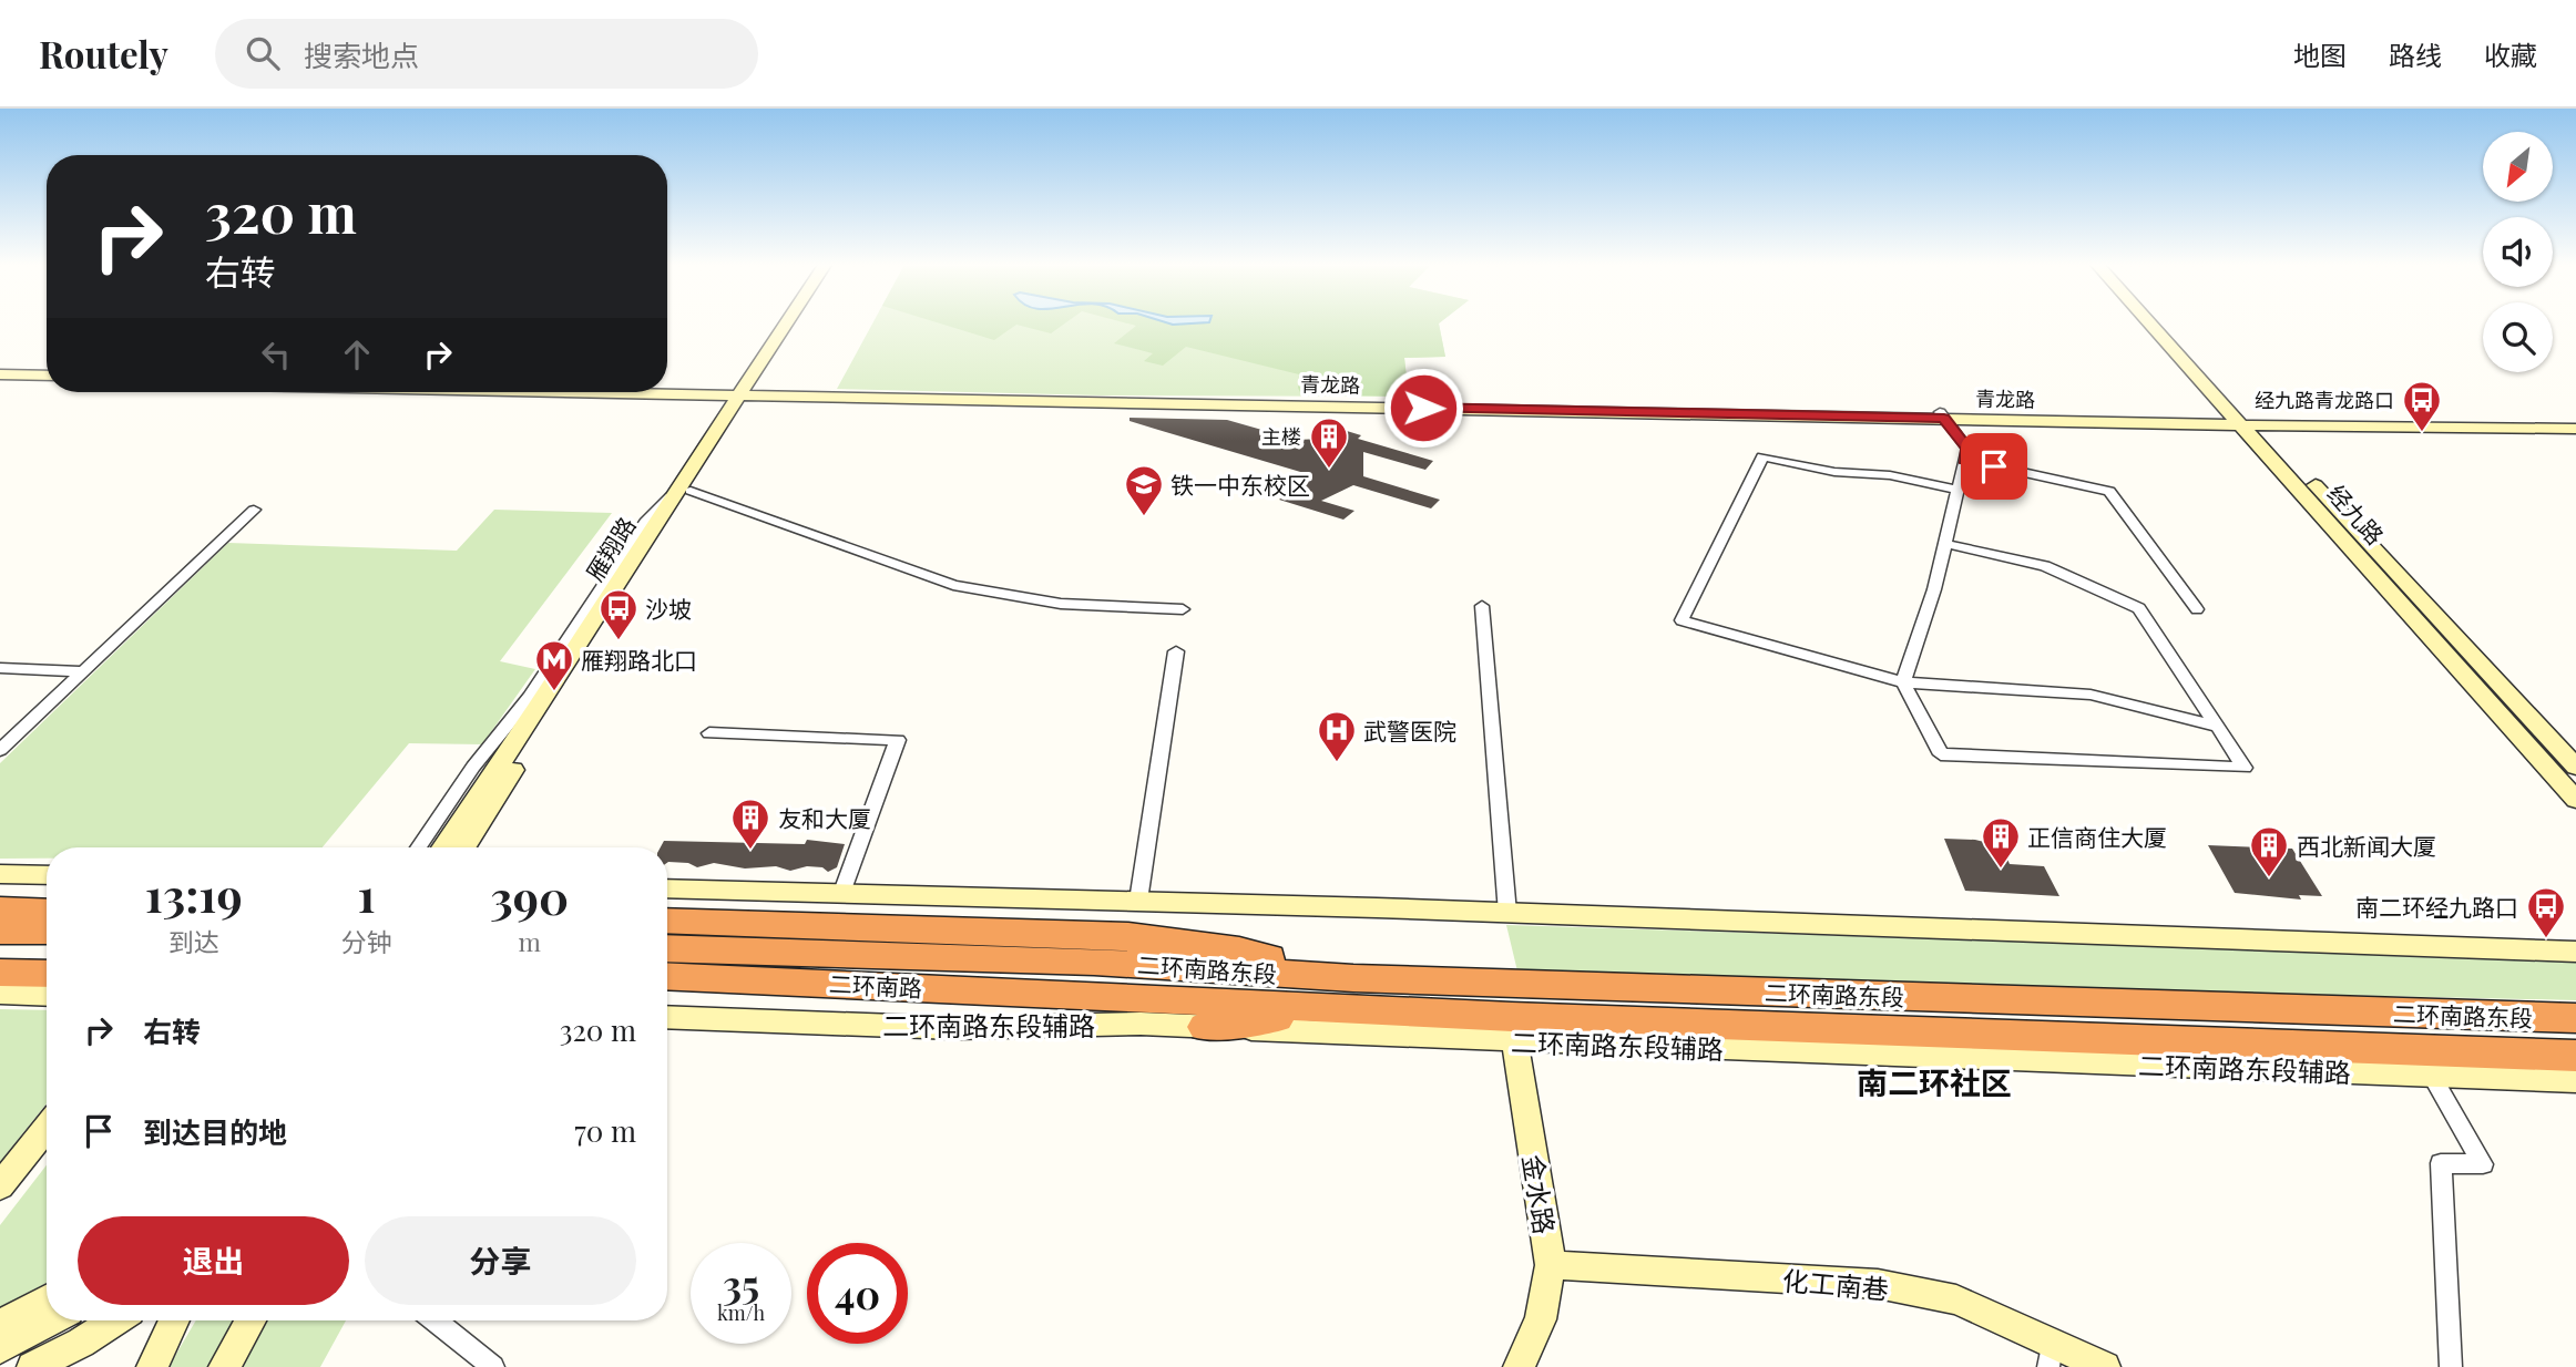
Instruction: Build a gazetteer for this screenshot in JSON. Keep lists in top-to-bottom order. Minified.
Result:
{"streets":{"highway":["二环南路东段","二环南路"],"street":["青龙路","经九路","雁翔路","二环南路东段辅路","金水路","化工南巷"]},"crossings":[["青龙路","经九路"],["青龙路","雁翔路"],["二环南路东段","二环南路"],["二环南路东段","二环南路东段辅路"],["二环南路东段","金水路"],["二环南路东段辅路","金水路"],["金水路","化工南巷"]],"districts":["南二环社区"],"places":{"bus stop":["经九路青龙路口","沙坡","南二环经九路口"],"building":["主楼","友和大厦","正信商住大厦","西北新闻大厦"],"school or university":["铁一中东校区"],"metro station":["雁翔路北口"],"hospital":["武警医院"]},"north":"bottom left","page":{"header":"Routely","search":"搜索地点","nav":["地图","路线","收藏"],"turn":["320 m","右转"],"eta":["13:19","到达","1","分钟","390","m"],"list":[{"name":"右转","value":"320 m"},{"name":"到达目的地","value":"70 m"}],"buttons":["退出","分享"],"speed":"35 km/h","limit":"40"}}
